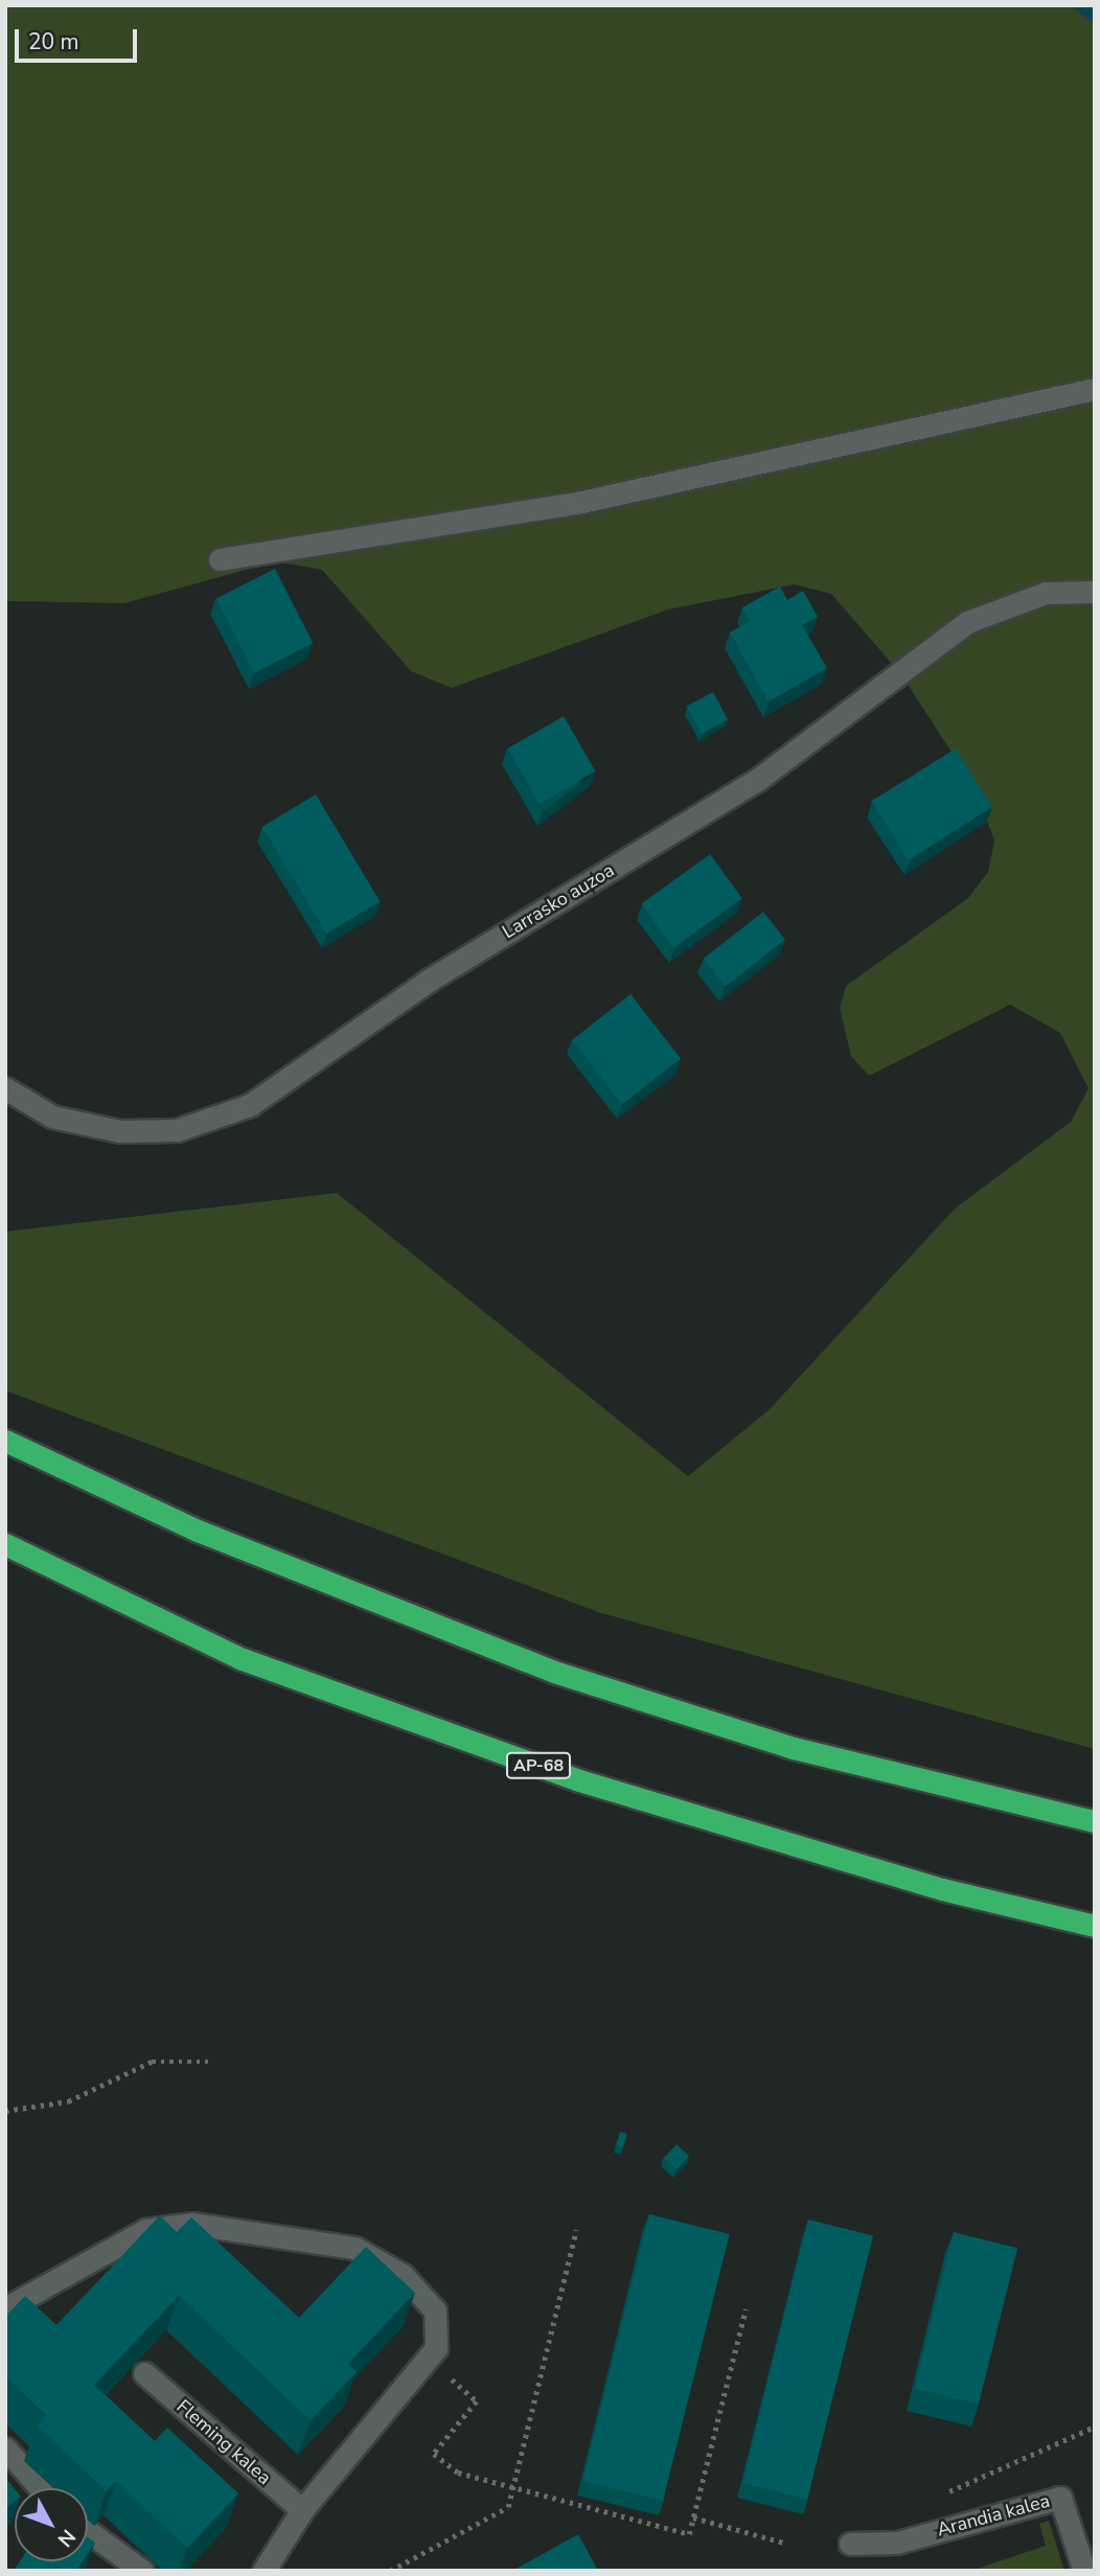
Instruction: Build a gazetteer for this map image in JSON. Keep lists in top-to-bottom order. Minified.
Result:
{"streets":{"highway":["AP-68"],"street":["Larrasko auzoa","Fleming kalea","Arandia kalea"]},"scale_bar":"20 m","north":"bottom right"}
